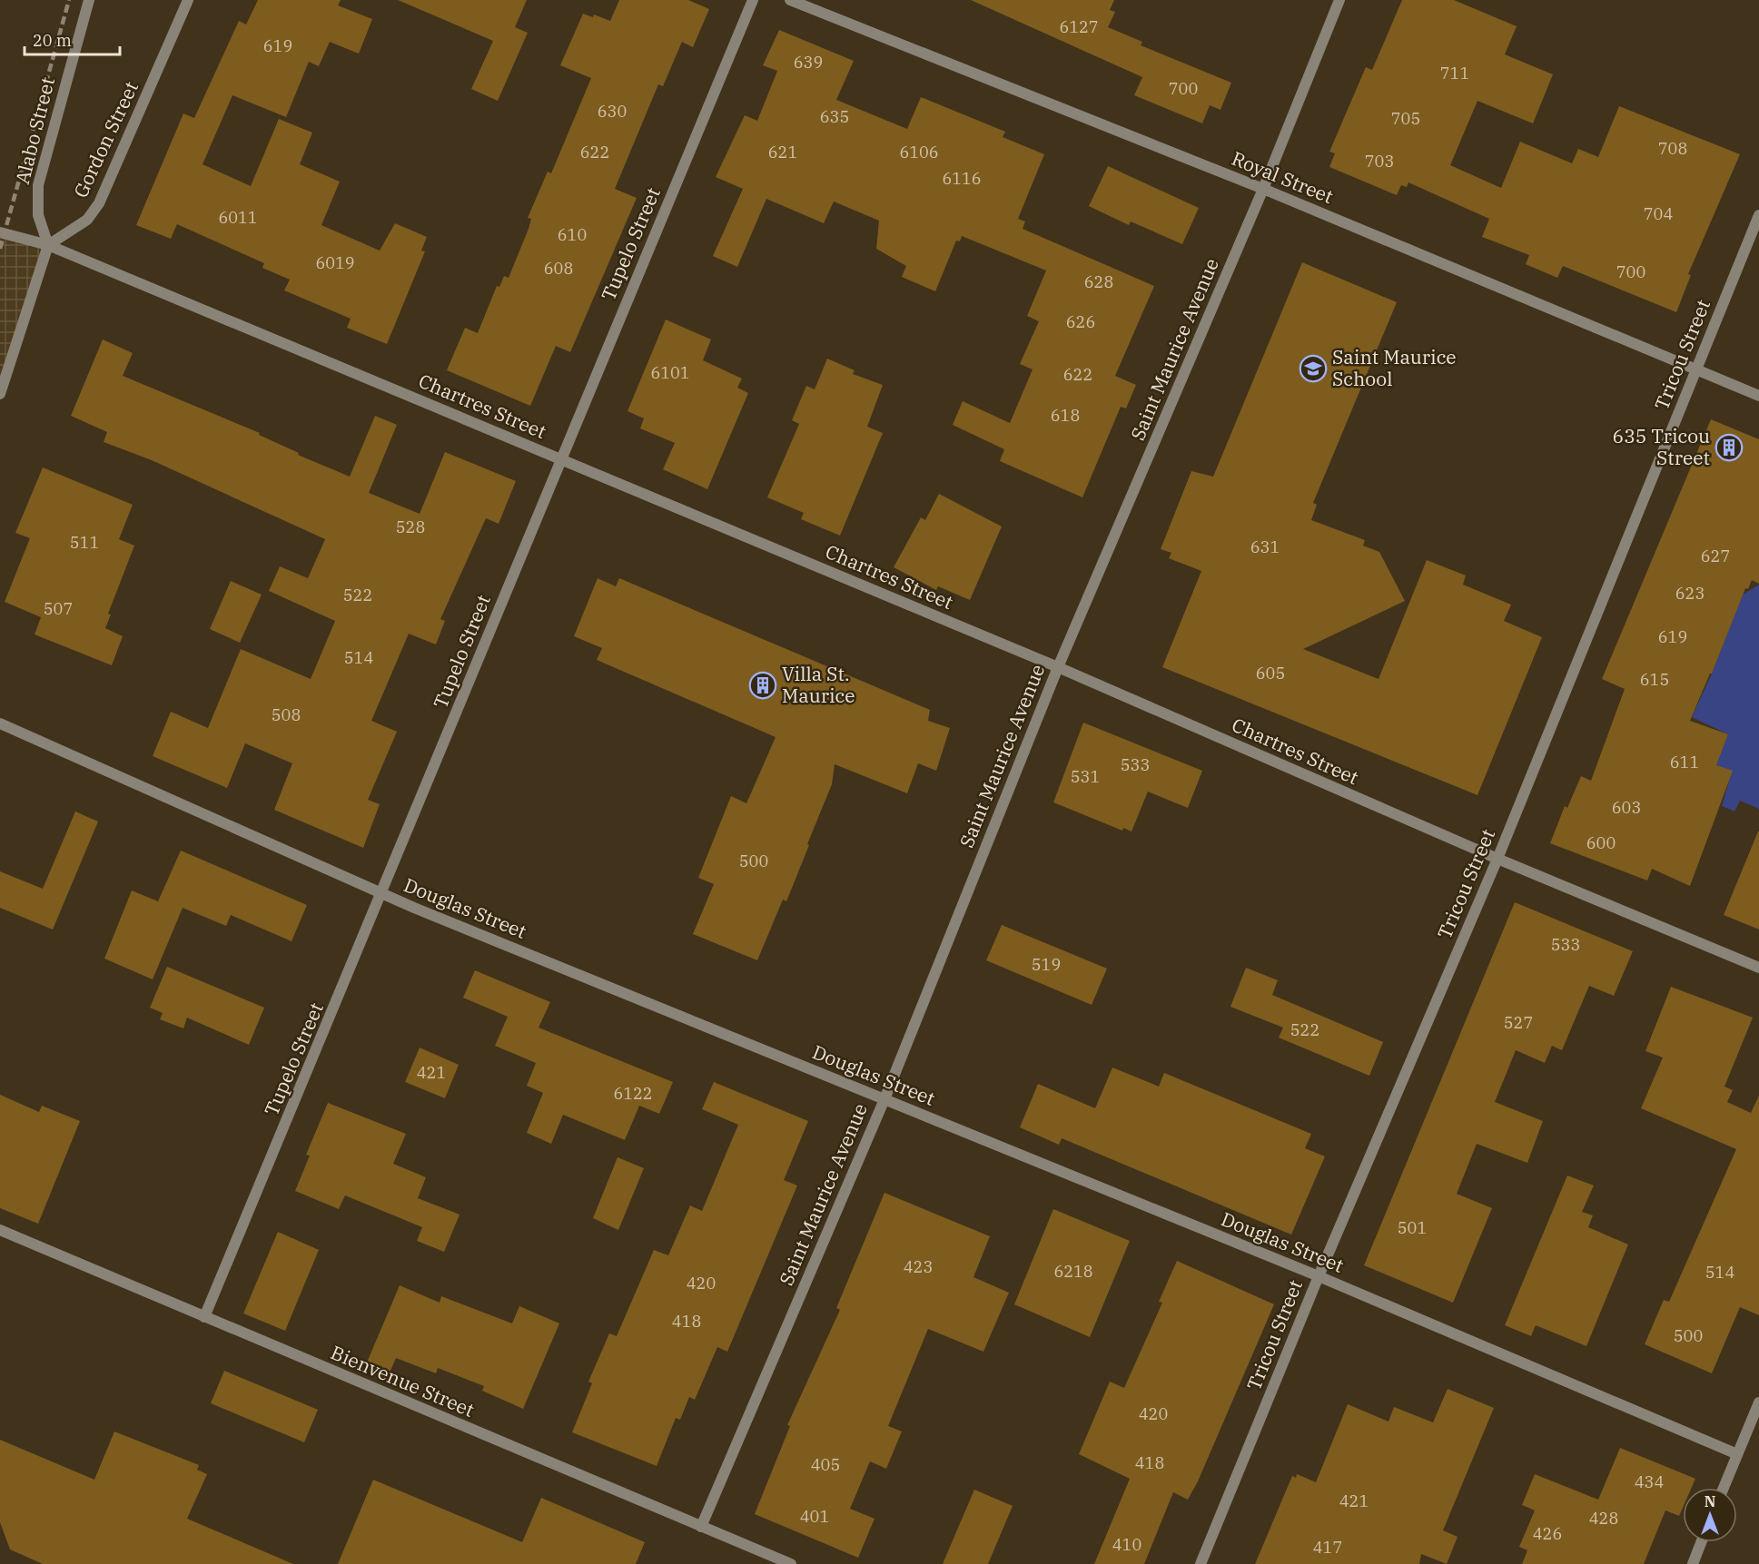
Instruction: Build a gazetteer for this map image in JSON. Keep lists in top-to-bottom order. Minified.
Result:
{"streets":{"street":["Alabo Street","Gordon Street","Royal Street","Tupelo Street","Saint Maurice Avenue","Tricou Street","Chartres Street","Douglas Street","Bienvenue Street"]},"crossings":[["Alabo Street","Gordon Street"],["Alabo Street","Chartres Street"],["Gordon Street","Chartres Street"],["Royal Street","Saint Maurice Avenue"],["Royal Street","Tricou Street"],["Tupelo Street","Chartres Street"],["Tupelo Street","Douglas Street"],["Tupelo Street","Bienvenue Street"],["Saint Maurice Avenue","Chartres Street"],["Saint Maurice Avenue","Douglas Street"],["Saint Maurice Avenue","Bienvenue Street"],["Tricou Street","Chartres Street"],["Tricou Street","Douglas Street"]],"places":{"school or university":["Saint Maurice School"],"building":["635 Tricou Street","Villa St. Maurice"]},"house_numbers":["6127","619","639","711","700","630","635","705","708","622","621","6106","703","6116","704","6011","610","6019","608","700","628","626","6101","622","618","528","511","631","627","623","522","507","619","514","605","615","508","611","533","531","603","600","500","533","519","527","522","421","6122","501","423","6218","514","420","418","500","420","418","405","434","421","401","428","426","410","417"],"scale_bar":"20 m","north":"top"}
